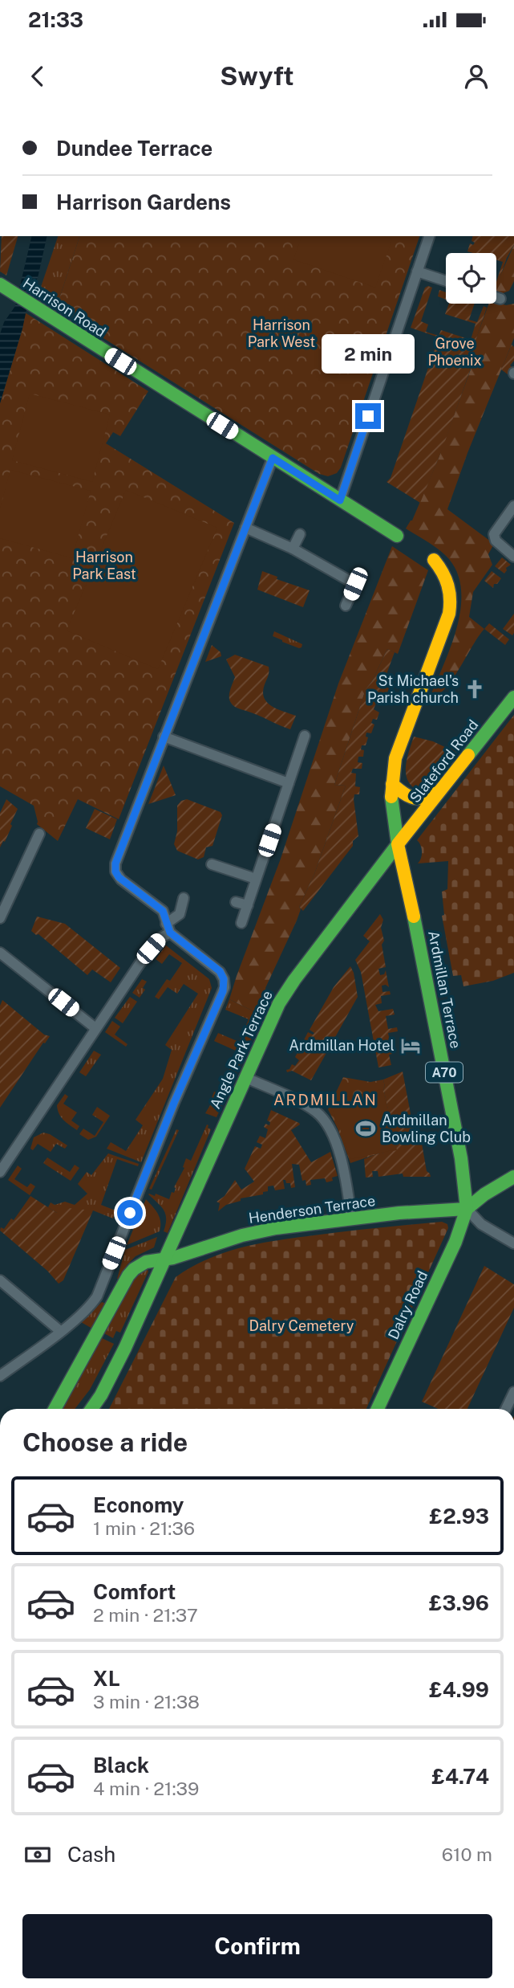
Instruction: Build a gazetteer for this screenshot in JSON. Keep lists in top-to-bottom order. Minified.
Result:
{"streets":{"street":["Harrison Road","Slateford Road","Ardmillan Terrace","Angle Park Terrace","A70","Henderson Terrace","Dalry Road"]},"crossings":[["Slateford Road","Ardmillan Terrace"],["Slateford Road","Angle Park Terrace"],["Ardmillan Terrace","Angle Park Terrace"],["Ardmillan Terrace","Henderson Terrace"],["Ardmillan Terrace","Dalry Road"],["Angle Park Terrace","Henderson Terrace"],["Henderson Terrace","Dalry Road"]],"districts":["ARDMILLAN"],"parks":["Harrison Park West","Grove Phoenix","Harrison Park East","Dalry Cemetery"],"places":{"church":["St Michael's Parish church"],"hotel":["Ardmillan Hotel"],"sports":["Ardmillan Bowling Club"]},"page":{"status":"21:33","header":"Swyft","banner":["Dundee Terrace","Harrison Gardens"],"bubble":"2 min","heading":"Choose a ride","list":[{"name":"Economy","note":"1 min · 21:36","value":"£2.93"},{"name":"Comfort","note":"2 min · 21:37","value":"£3.96"},{"name":"XL","note":"3 min · 21:38","value":"£4.99"},{"name":"Black","note":"4 min · 21:39","value":"£4.74"}],"pay":["Cash","610 m"],"buttons":"Confirm"}}
